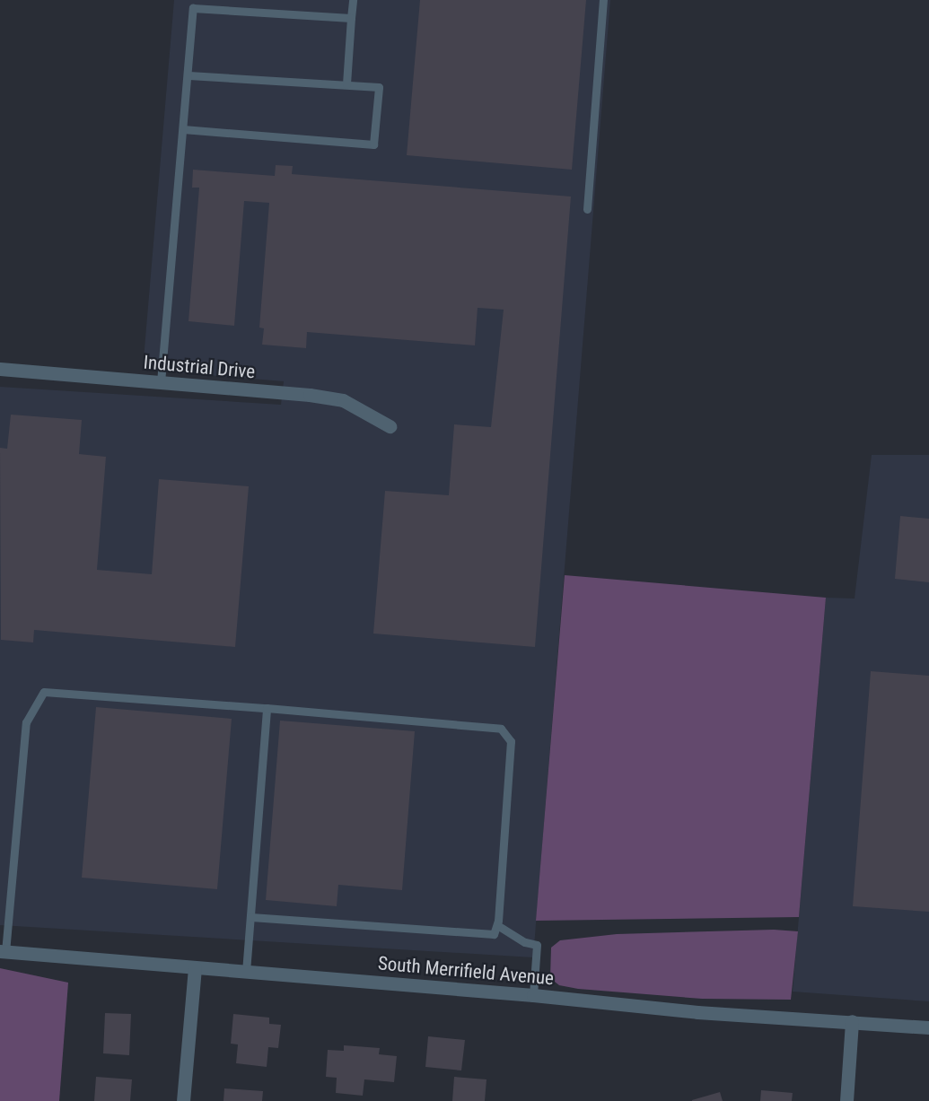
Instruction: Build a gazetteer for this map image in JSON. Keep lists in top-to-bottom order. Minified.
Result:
{"streets":{"street":["Industrial Drive","South Merrifield Avenue"]}}
